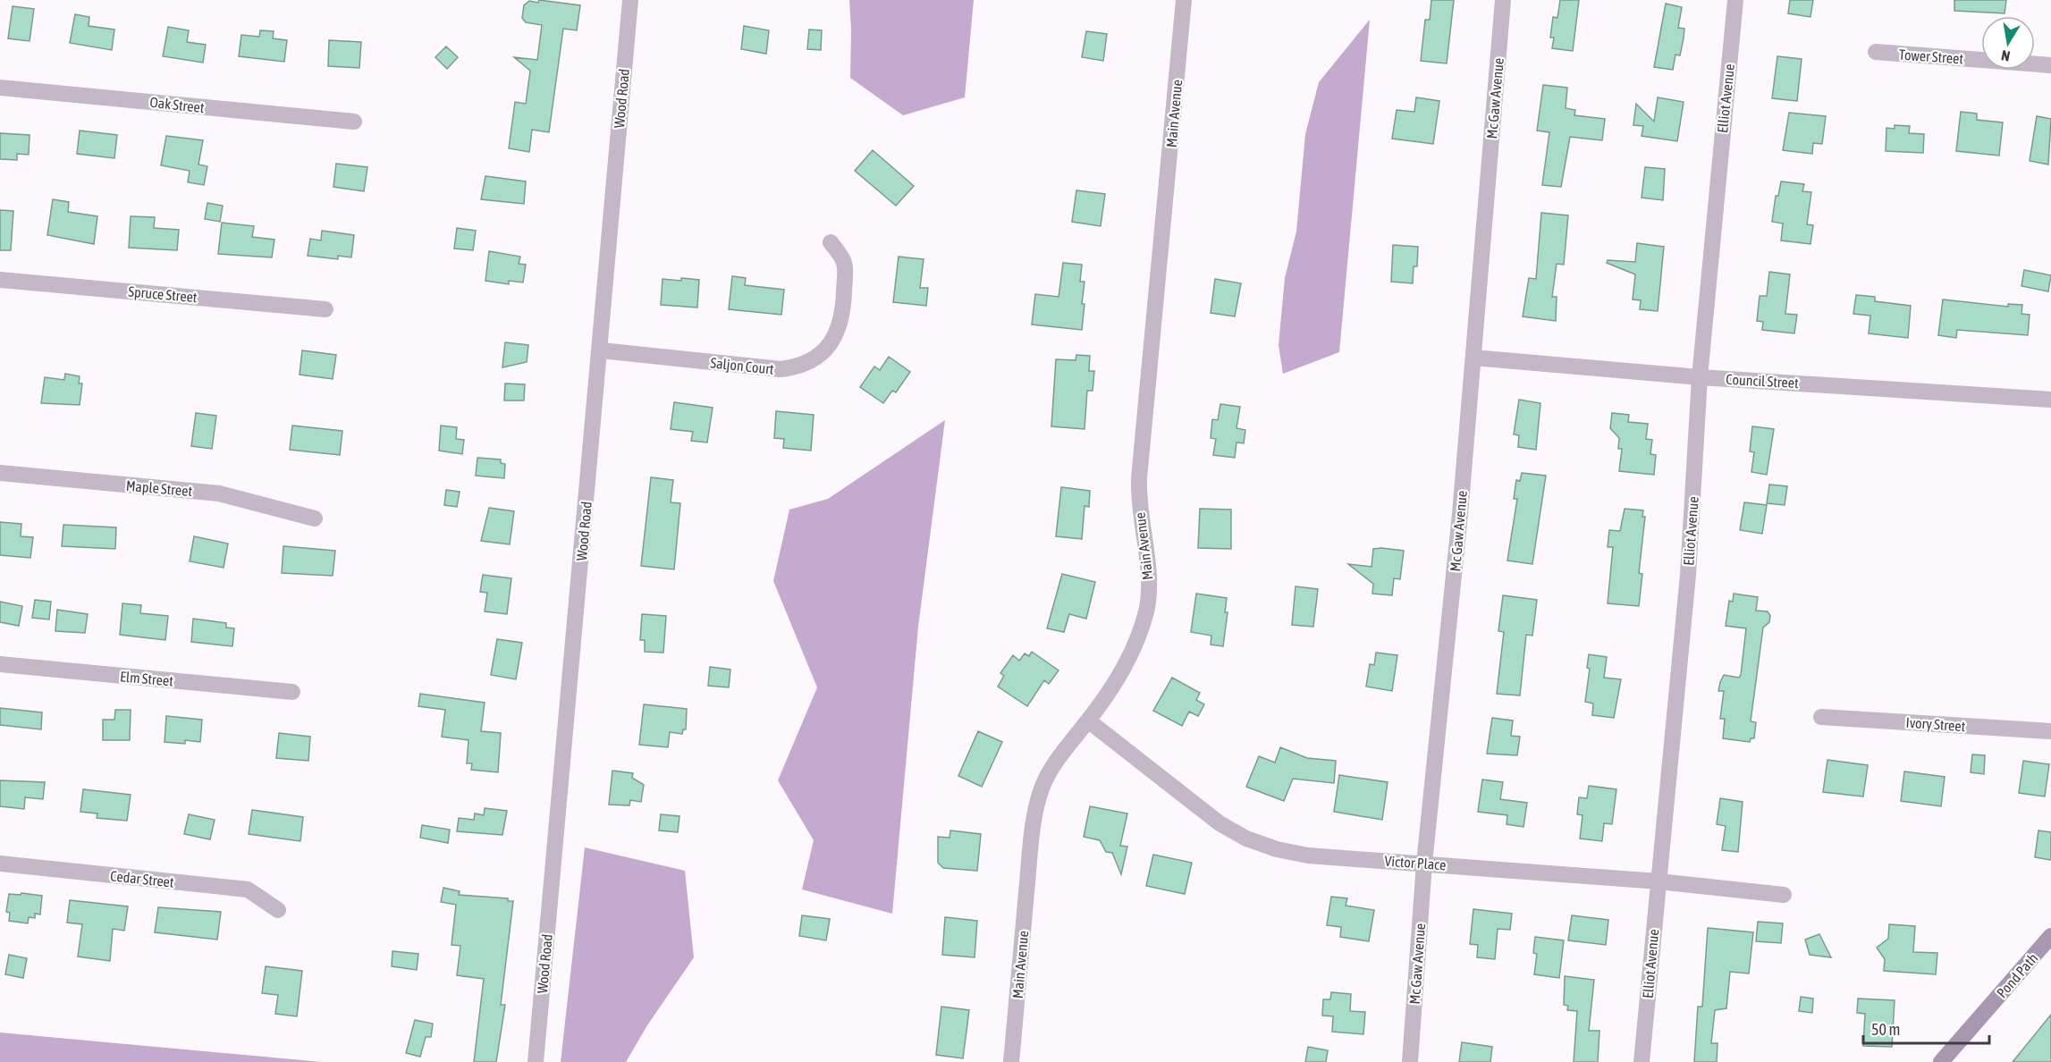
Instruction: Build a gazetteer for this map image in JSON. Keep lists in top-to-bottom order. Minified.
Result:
{"streets":{"street":["Tower Street","Wood Road","Mc Gaw Avenue","Elliot Avenue","Oak Street","Main Avenue","Spruce Street","Saljon Court","Council Street","Maple Street","Elm Street","Ivory Street","Victor Place","Cedar Street","Pond Path"]},"crossings":[["Wood Road","Saljon Court"],["Mc Gaw Avenue","Council Street"],["Mc Gaw Avenue","Victor Place"],["Elliot Avenue","Council Street"],["Elliot Avenue","Victor Place"],["Main Avenue","Victor Place"]],"scale_bar":"50 m","north":"bottom"}
